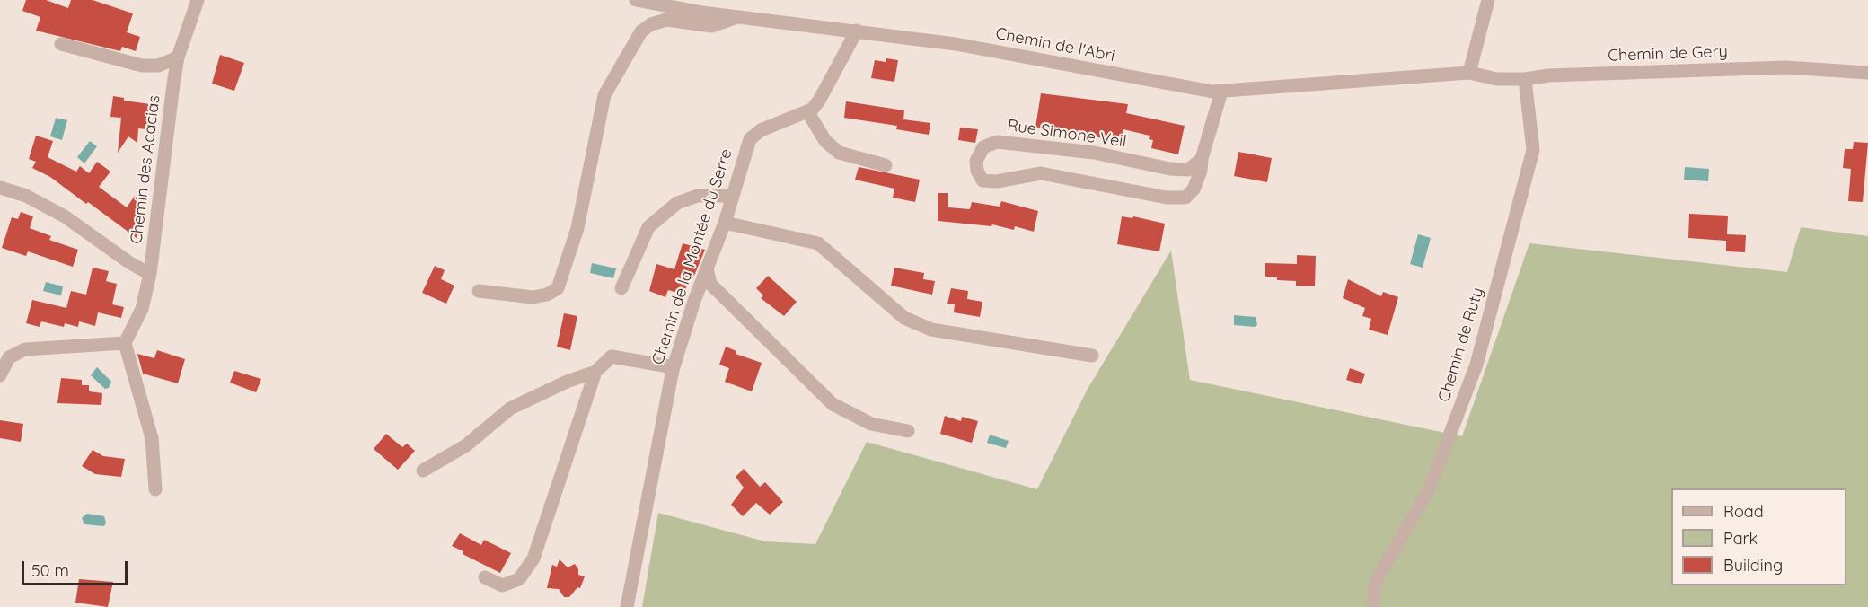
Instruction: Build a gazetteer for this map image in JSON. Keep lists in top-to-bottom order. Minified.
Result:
{"streets":{"street":["Chemin de l'Abri","Chemin de Gery","Rue Simone Veil","Chemin des Acacias","Chemin de la Montée du Serre","Chemin de Ruty"]},"crossings":[["Chemin de l'Abri","Chemin de Gery"],["Chemin de l'Abri","Rue Simone Veil"],["Chemin de l'Abri","Chemin de la Montée du Serre"],["Chemin de Gery","Chemin de Ruty"]],"legend":["Road","Park","Building"],"scale_bar":"50 m"}
